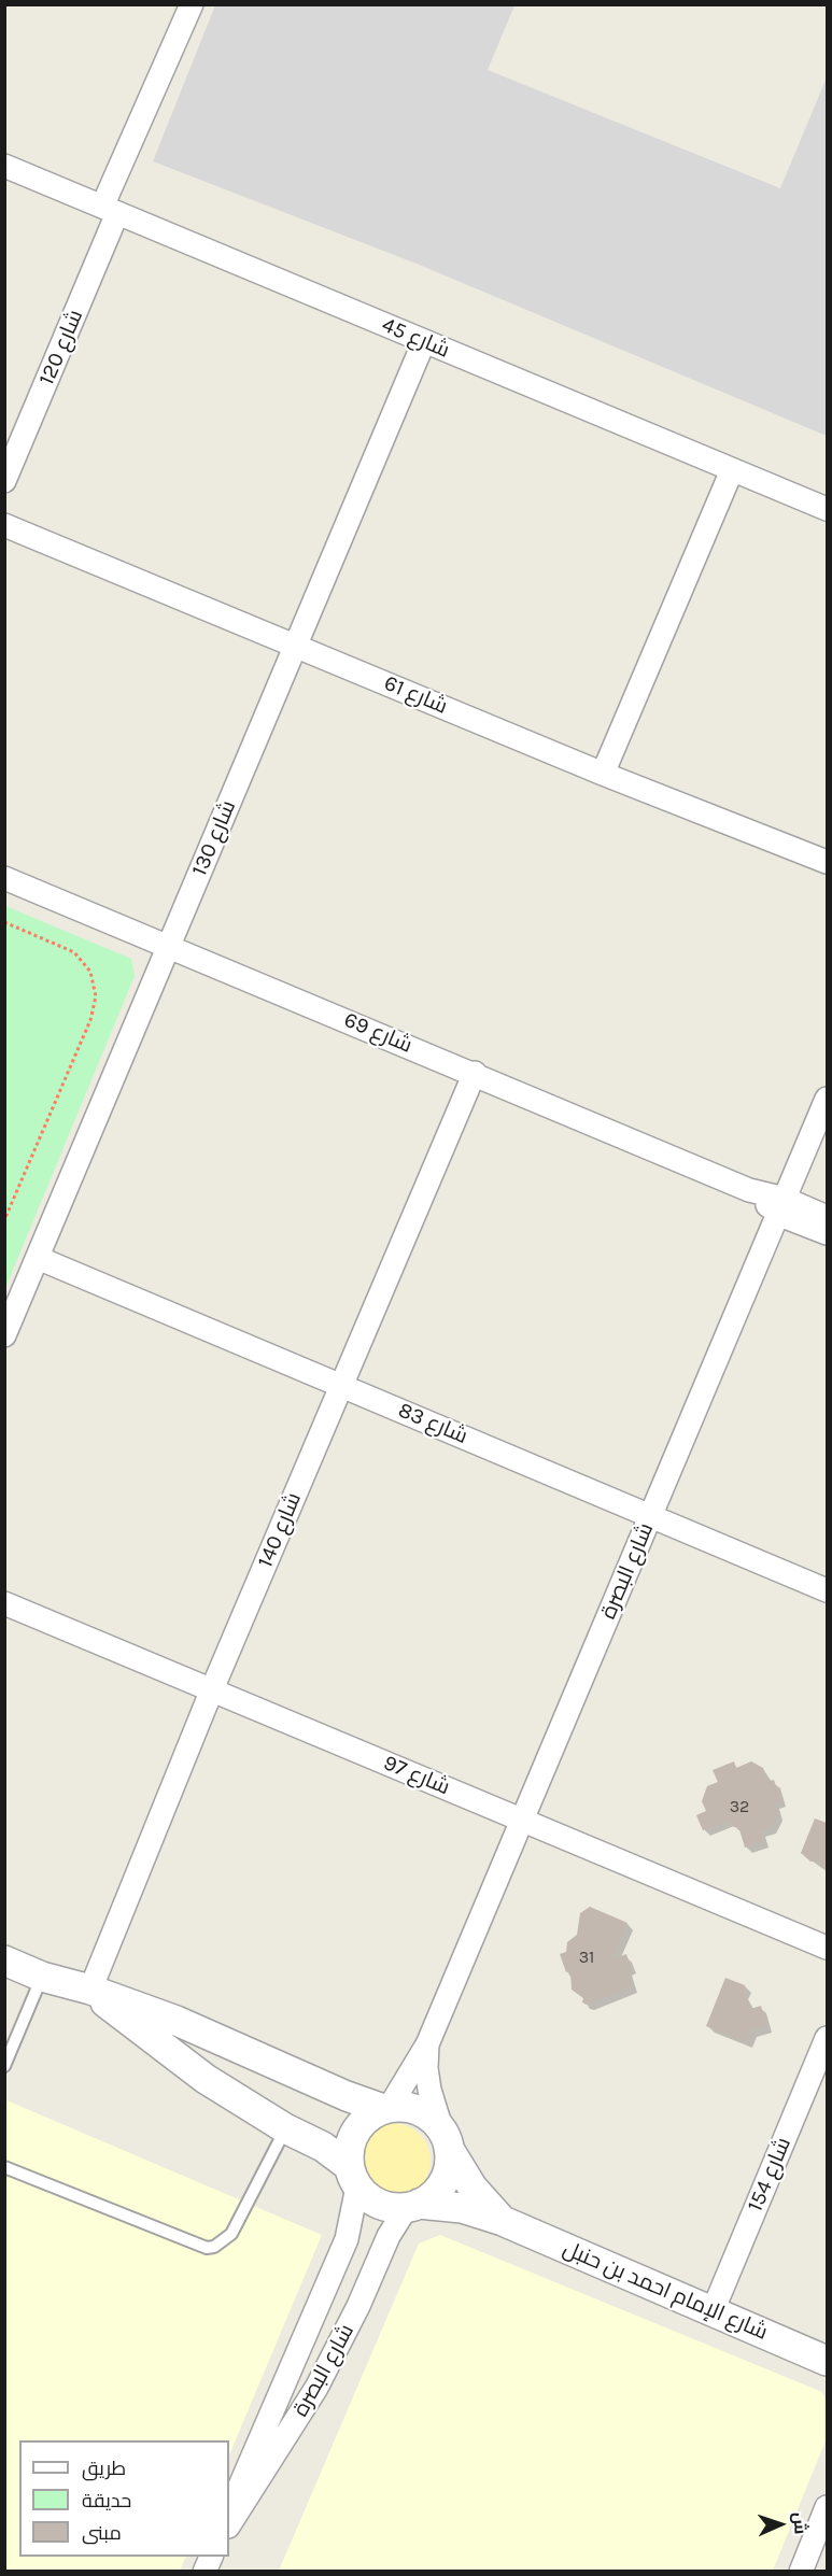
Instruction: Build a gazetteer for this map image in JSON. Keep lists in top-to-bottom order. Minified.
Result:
{"streets":{"street":["شارع 45","شارع 120","شارع 61","شارع 130","شارع 69","شارع 83","شارع 140","شارع البصرة","شارع 97","شارع 154","شارع الإمام احمد بن حنبل"]},"crossings":[["شارع 45","شارع 120"],["شارع 45","شارع 130"],["شارع 61","شارع 130"],["شارع 130","شارع 69"],["شارع 130","شارع 83"],["شارع 69","شارع 140"],["شارع 69","شارع البصرة"],["شارع 83","شارع 140"],["شارع 83","شارع البصرة"],["شارع 140","شارع 97"],["شارع البصرة","شارع 97"],["شارع البصرة","شارع الإمام احمد بن حنبل"],["شارع 154","شارع الإمام احمد بن حنبل"]],"house_numbers":["32","31"],"legend":["طريق","حديقة","مبنى"],"north":"right"}
